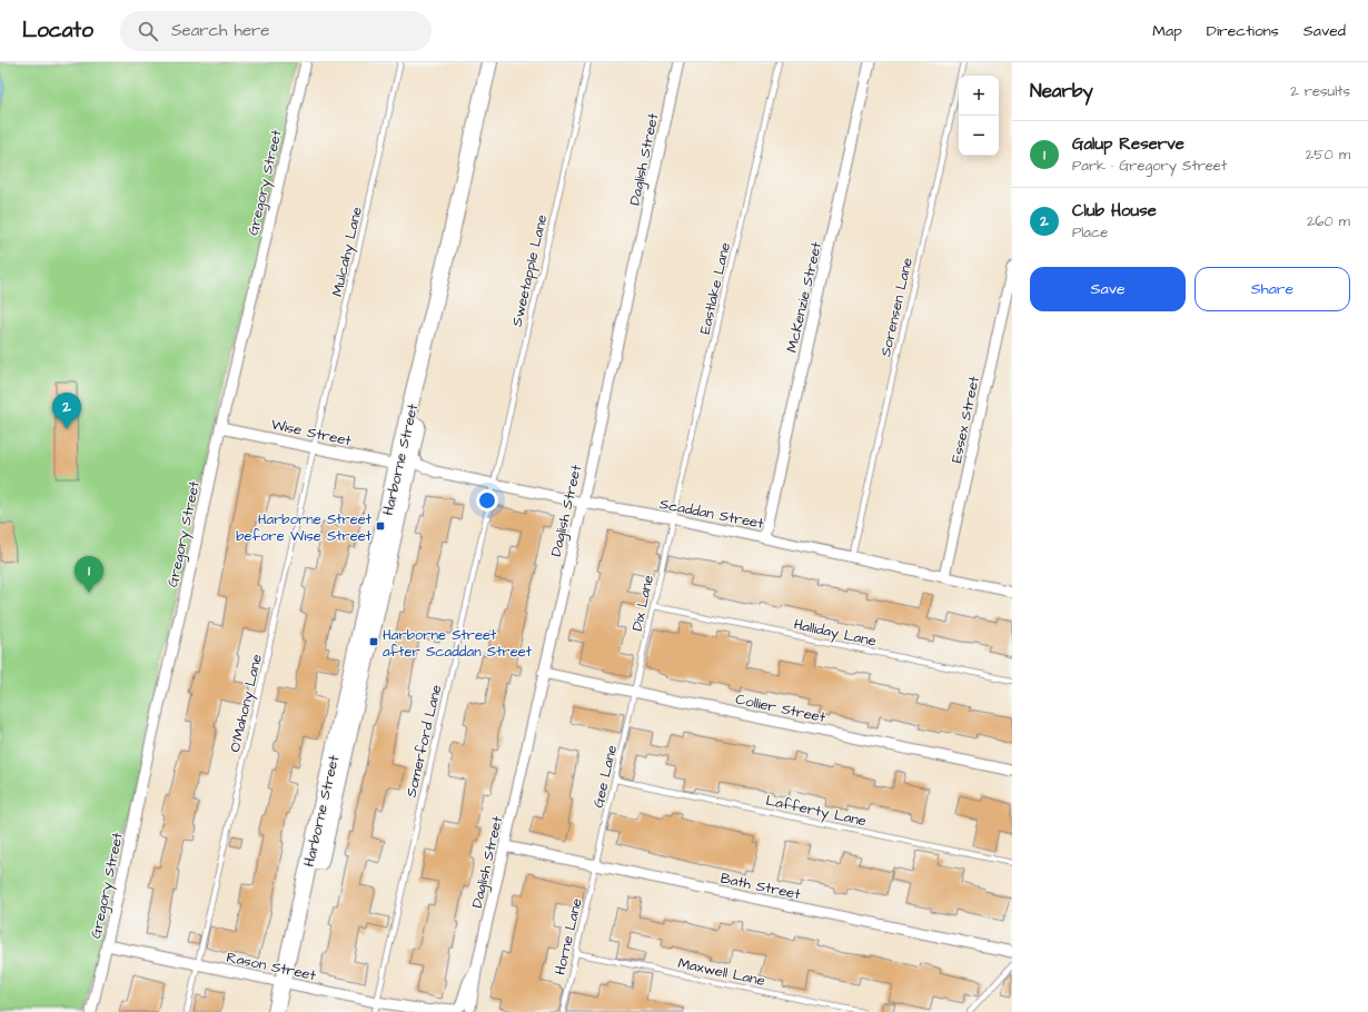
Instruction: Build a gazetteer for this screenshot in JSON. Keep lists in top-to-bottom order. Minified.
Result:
{"streets":{"main road":["Harborne Street"],"street":["Daglish Street","Gregory Street","McKenzie Street","Essex Street","Wise Street","Scaddan Street","Collier Street","Bath Street","Rason Street"],"lane":["Mulcahy Lane","Sweetapple Lane","Eastlake Lane","Sorensen Lane","Dix Lane","Halliday Lane","O'Mahony Lane","Somerford Lane","Gee Lane","Lafferty Lane","Horne Lane","Maxwell Lane"]},"crossings":[["Daglish Street","Scaddan Street"],["Daglish Street","Collier Street"],["Daglish Street","Bath Street"],["Daglish Street","Rason Street"],["Gregory Street","Wise Street"],["Gregory Street","Rason Street"],["Mulcahy Lane","Wise Street"],["Mulcahy Lane","O'Mahony Lane"],["Sweetapple Lane","Scaddan Street"],["Sweetapple Lane","Somerford Lane"],["Eastlake Lane","Scaddan Street"],["Eastlake Lane","Dix Lane"],["McKenzie Street","Scaddan Street"],["Sorensen Lane","Scaddan Street"],["Essex Street","Scaddan Street"],["Wise Street","Harborne Street"],["Wise Street","O'Mahony Lane"],["Harborne Street","Scaddan Street"],["Harborne Street","Rason Street"],["Scaddan Street","Dix Lane"],["Scaddan Street","Somerford Lane"],["Dix Lane","Halliday Lane"],["Dix Lane","Collier Street"],["Dix Lane","Gee Lane"],["O'Mahony Lane","Rason Street"],["Collier Street","Gee Lane"],["Somerford Lane","Rason Street"],["Gee Lane","Lafferty Lane"],["Gee Lane","Bath Street"],["Gee Lane","Horne Lane"],["Bath Street","Horne Lane"],["Horne Lane","Maxwell Lane"]],"places":{"transit":["Harborne Street before Wise Street","Harborne Street after Scaddan Street"]},"page":{"header":"Locato","search":"Search here","nav":["Map","Directions","Saved"],"heading":["Nearby","2 results"],"map_buttons":["+","−"],"list":[{"mark":"1","name":"Galup Reserve","note":"Park · Gregory Street","value":"250 m"},{"mark":"2","name":"Club House","note":"Place","value":"260 m"}],"buttons":["Save","Share"],"pins":["2","1"]}}
